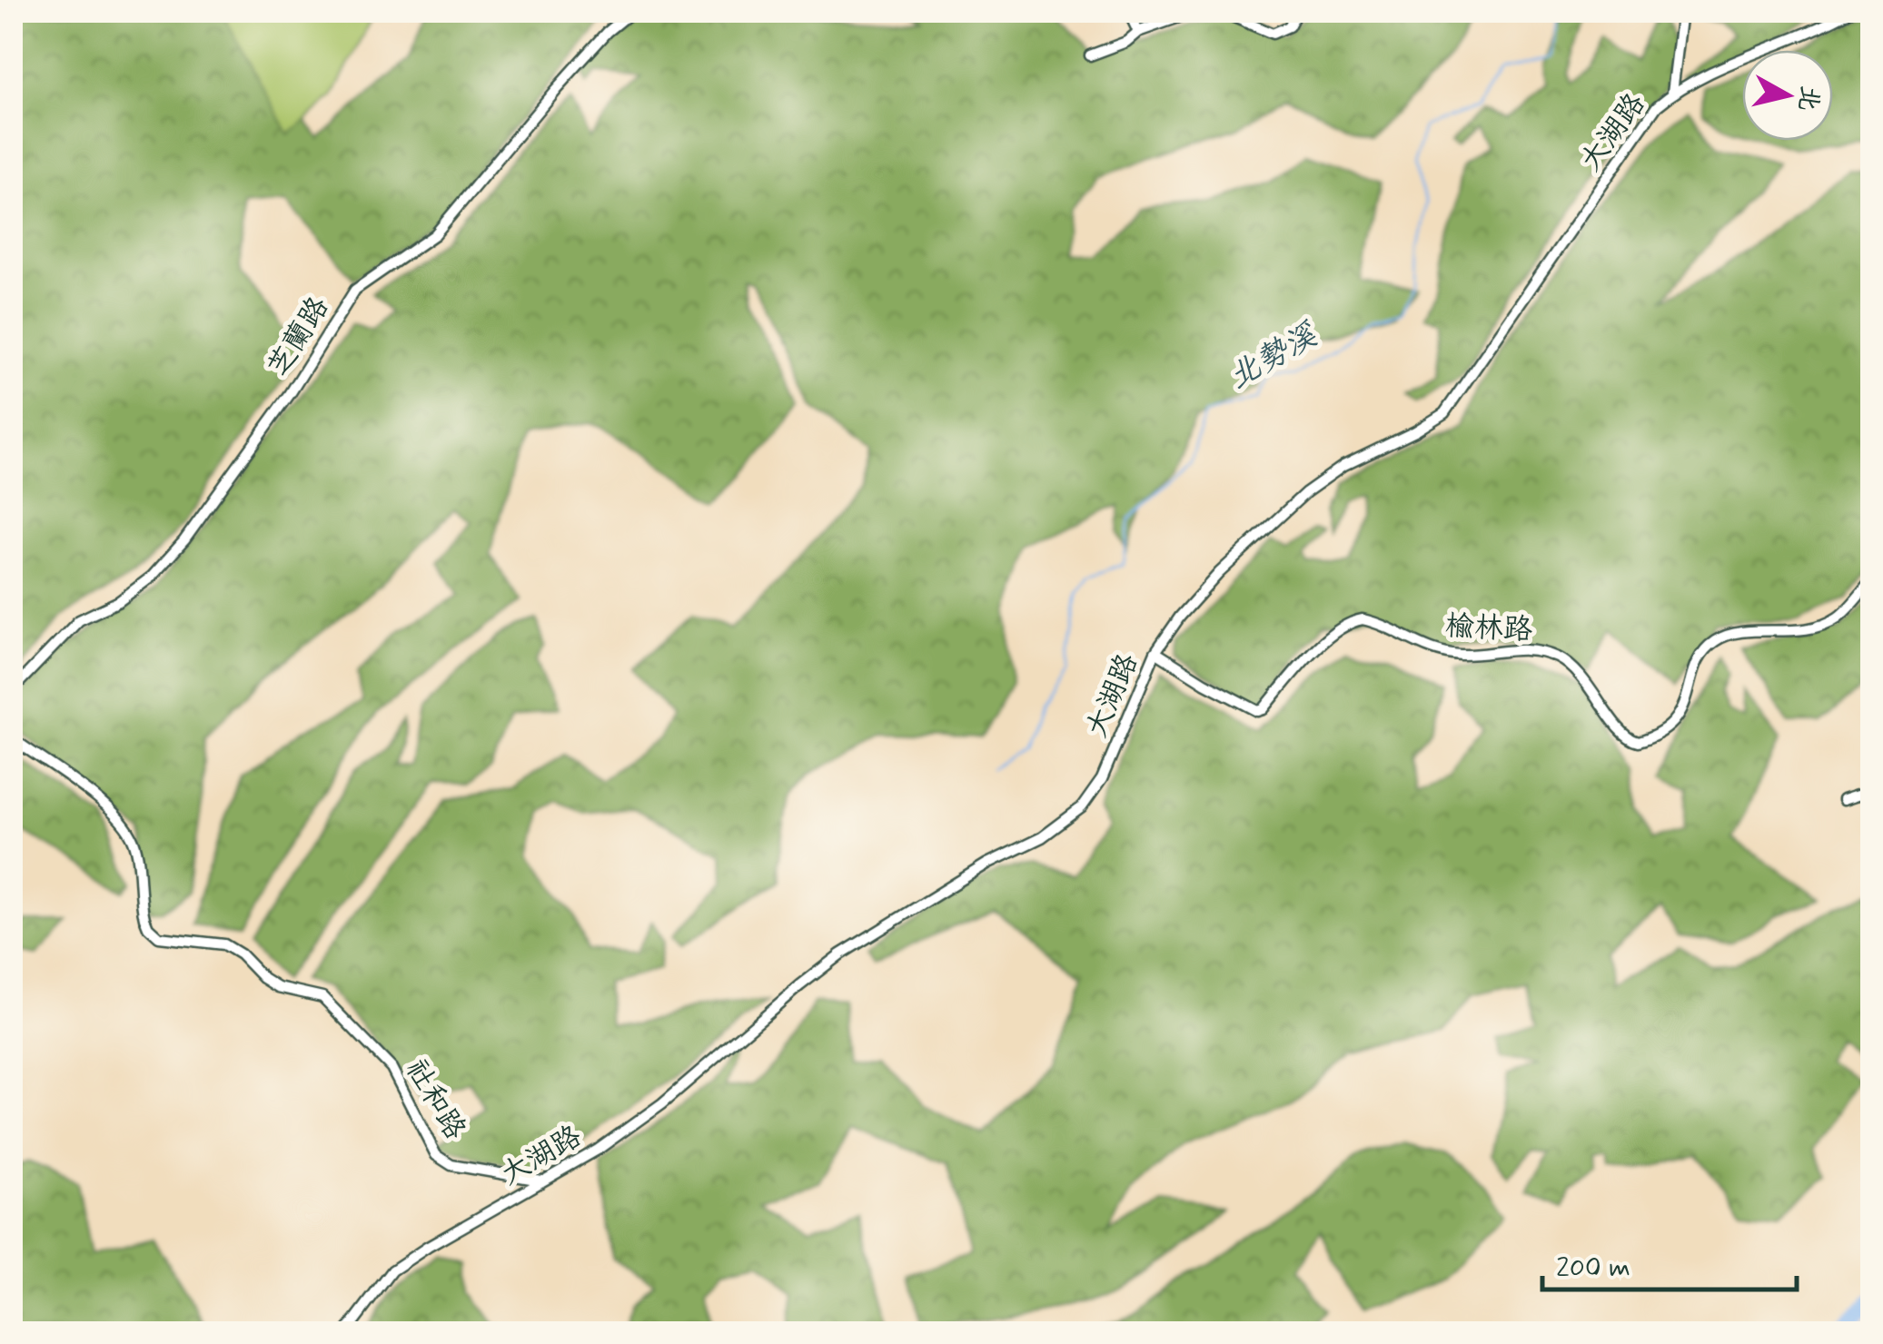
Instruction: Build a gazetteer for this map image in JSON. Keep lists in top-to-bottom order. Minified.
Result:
{"streets":{"street":["大湖路","芝蘭路","榆林路","社和路"]},"crossings":[["大湖路","榆林路"],["大湖路","社和路"]],"water":["北勢溪"],"scale_bar":"200 m","north":"right"}
